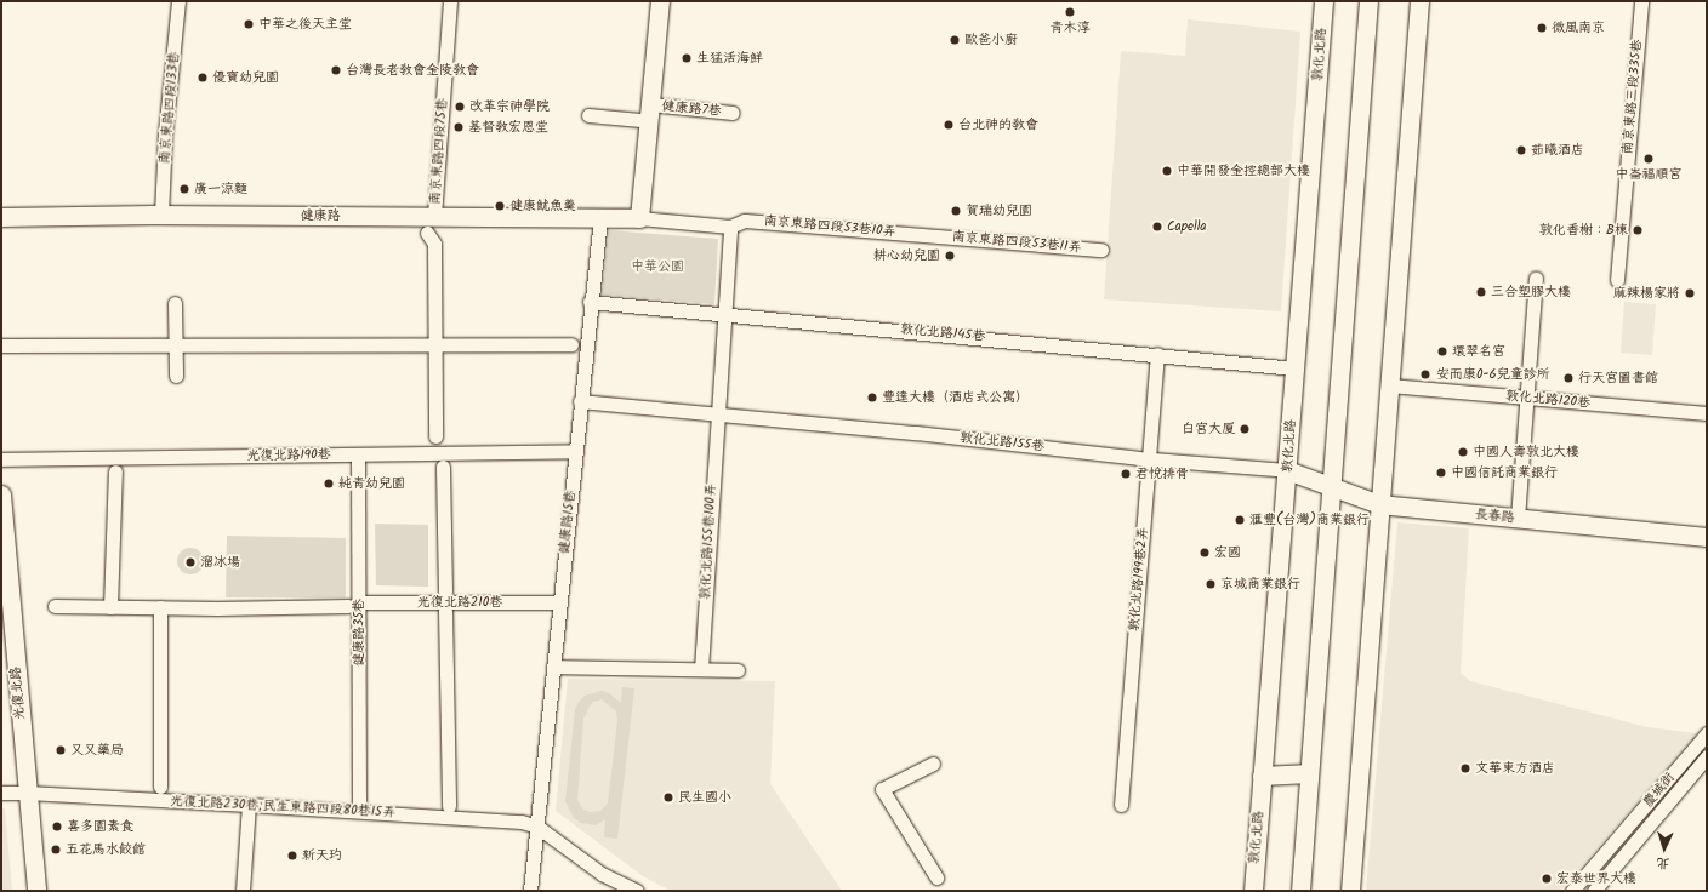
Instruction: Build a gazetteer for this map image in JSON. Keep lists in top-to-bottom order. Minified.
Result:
{"streets":{"main road":["敦化北路","健康路","長春路","光復北路"],"street":["南京東路三段335巷","南京東路四段133巷","健康路7巷","南京東路四段75巷","南京東路四段53巷10弄","南京東路四段53巷11弄","敦化北路145巷","敦化北路120巷","敦化北路155巷","光復北路190巷","健康路15巷","敦化北路155巷100弄","敦化北路199巷2弄","光復北路210巷","健康路35巷","慶城街","光復北路230巷;民生東路四段80巷15弄"]},"crossings":[["敦化北路","敦化北路145巷"],["敦化北路","敦化北路155巷"],["敦化北路","長春路"],["南京東路四段133巷","健康路"],["南京東路四段75巷","健康路"],["健康路","南京東路四段53巷10弄"],["健康路","健康路15巷"],["南京東路四段53巷10弄","南京東路四段53巷11弄"],["敦化北路145巷","健康路15巷"],["敦化北路145巷","敦化北路199巷2弄"],["敦化北路155巷","長春路"],["敦化北路155巷","健康路15巷"],["敦化北路155巷","敦化北路155巷100弄"],["敦化北路155巷","敦化北路199巷2弄"],["光復北路190巷","健康路15巷"],["光復北路190巷","健康路35巷"],["健康路15巷","光復北路210巷"],["健康路15巷","光復北路230巷;民生東路四段80巷15弄"],["光復北路210巷","健康路35巷"],["健康路35巷","光復北路230巷;民生東路四段80巷15弄"],["光復北路","光復北路230巷;民生東路四段80巷15弄"]],"parks":["中華公園"],"places":["青木淳","中華之後天主堂","微風南京","歐爸小廚","生猛活海鮮","台灣長老教會金陵教會","優寶幼兒園","改革宗神學院","台北神的教會","基督教宏恩堂","茹曦酒店","中崙福順宮","中華開發金控總部大樓","廣一涼麵","健康魷魚羹","賀瑞幼兒園","Capella","敦化香榭：B棟","耕心幼兒園","三合塑膠大樓","麻辣楊家將","環翠名宮","安而康0-6兒童診所","行天宮圖書館","豐達大樓（酒店式公寓）","白宫大厦","中國人壽敦北大樓","中國信託商業銀行","君悅排骨","純青幼兒園","滙豐(台灣)商業銀行","宏國","溜冰場","京城商業銀行","又又藥局","文華東方酒店","民生國小","喜多園素食","五花馬水餃館","新天玓","宏泰世界大樓"],"north":"bottom"}
